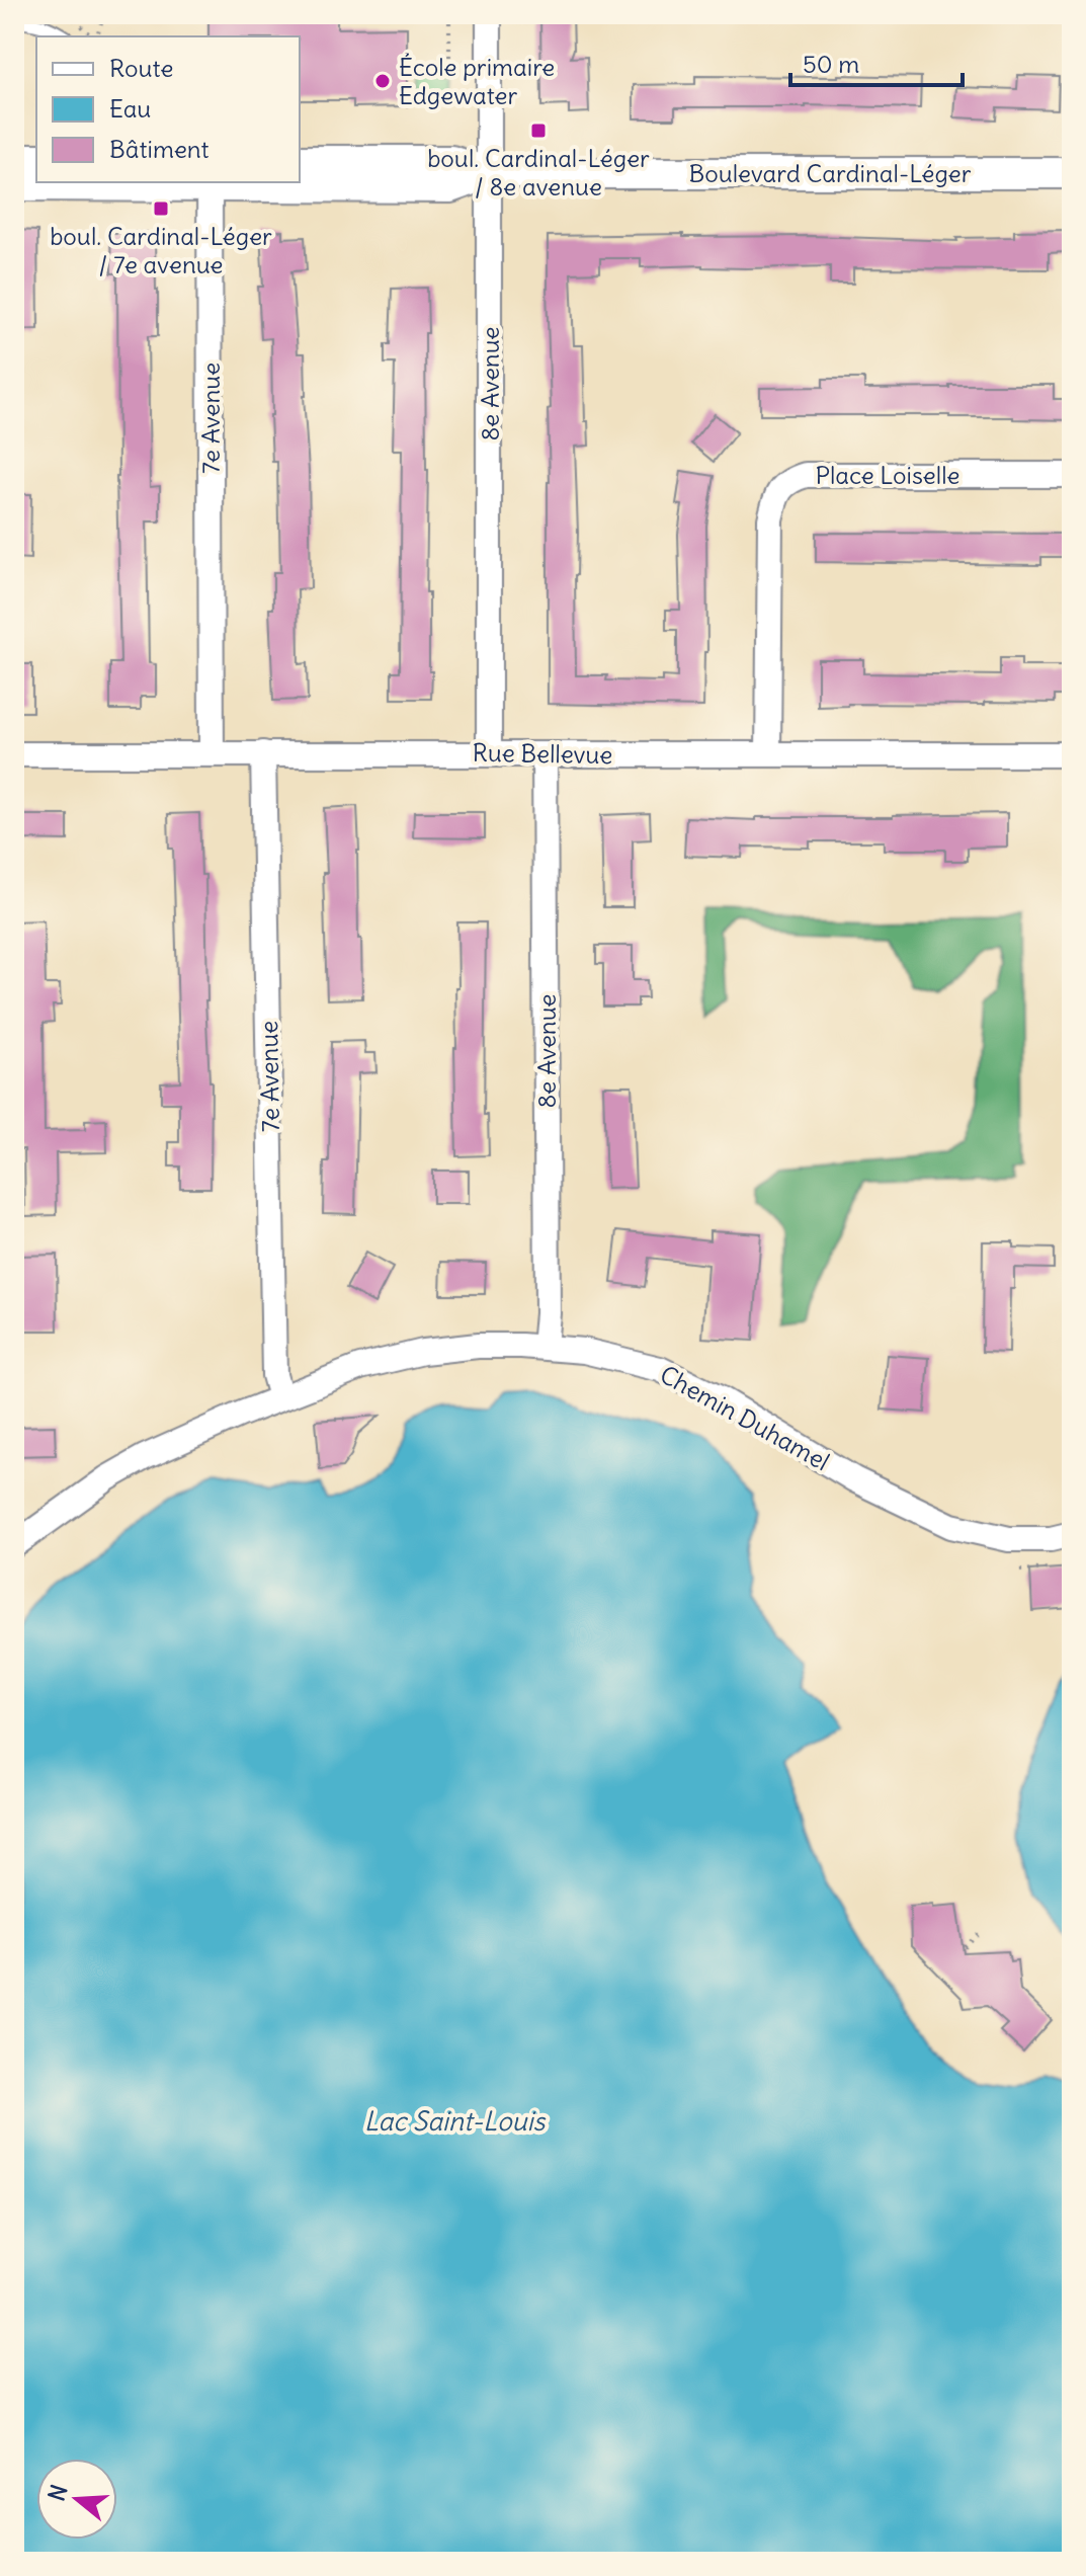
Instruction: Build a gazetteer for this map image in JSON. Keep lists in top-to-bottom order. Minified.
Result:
{"streets":{"street":["Boulevard Cardinal-Léger","8e Avenue","7e Avenue","Place Loiselle","Rue Bellevue","Chemin Duhamel"]},"crossings":[["Boulevard Cardinal-Léger","8e Avenue"],["Boulevard Cardinal-Léger","7e Avenue"],["8e Avenue","Rue Bellevue"],["8e Avenue","Chemin Duhamel"],["7e Avenue","Rue Bellevue"],["7e Avenue","Chemin Duhamel"],["Place Loiselle","Rue Bellevue"]],"water":["Lac Saint-Louis"],"places":{"other":["École primaire Edgewater"],"transit":["boul. Cardinal-Léger / 8e avenue","boul. Cardinal-Léger / 7e avenue"]},"legend":["Route","Eau","Bâtiment"],"scale_bar":"50 m","north":"left"}
